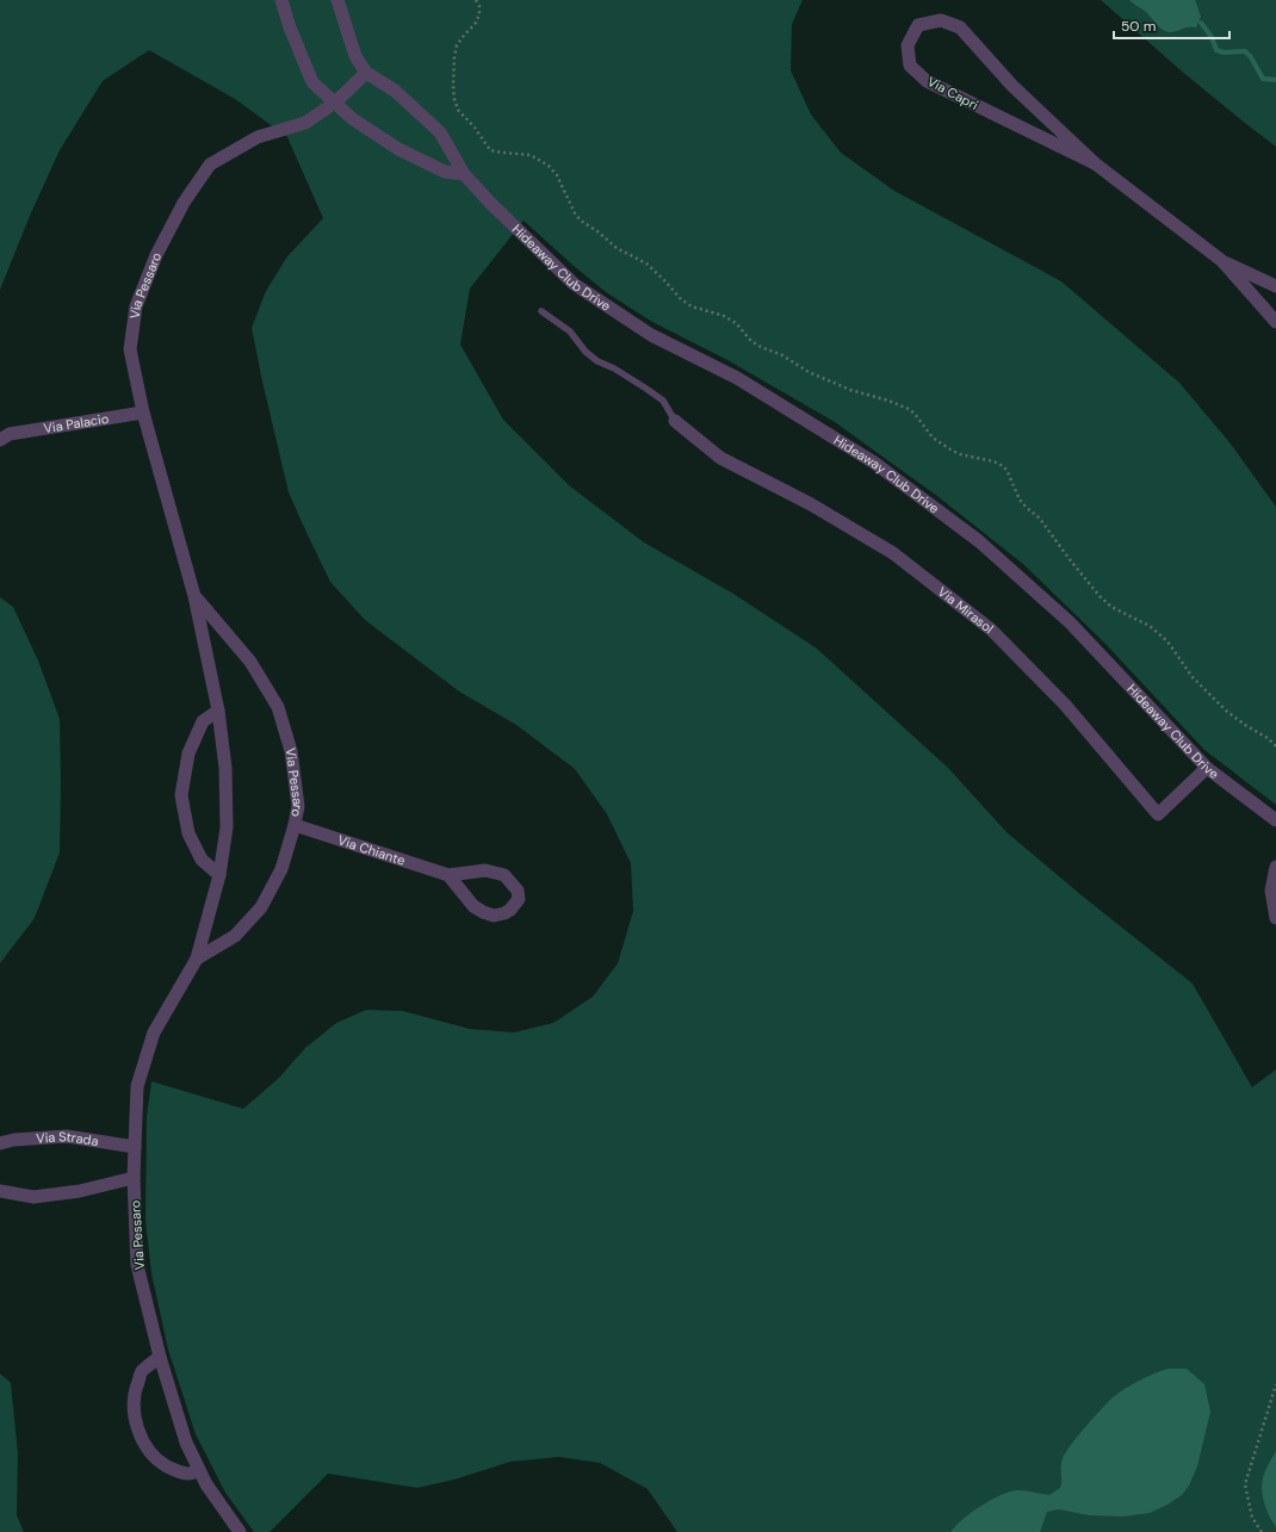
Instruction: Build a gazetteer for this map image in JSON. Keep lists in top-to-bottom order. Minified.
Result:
{"streets":{"street":["Via Capri","Hideaway Club Drive","Via Pessaro","Via Palacio","Via Mirasol","Via Chiante","Via Strada"]},"crossings":[["Hideaway Club Drive","Via Pessaro"],["Hideaway Club Drive","Via Mirasol"],["Via Pessaro","Via Palacio"],["Via Pessaro","Via Chiante"],["Via Pessaro","Via Strada"]],"scale_bar":"50 m"}
